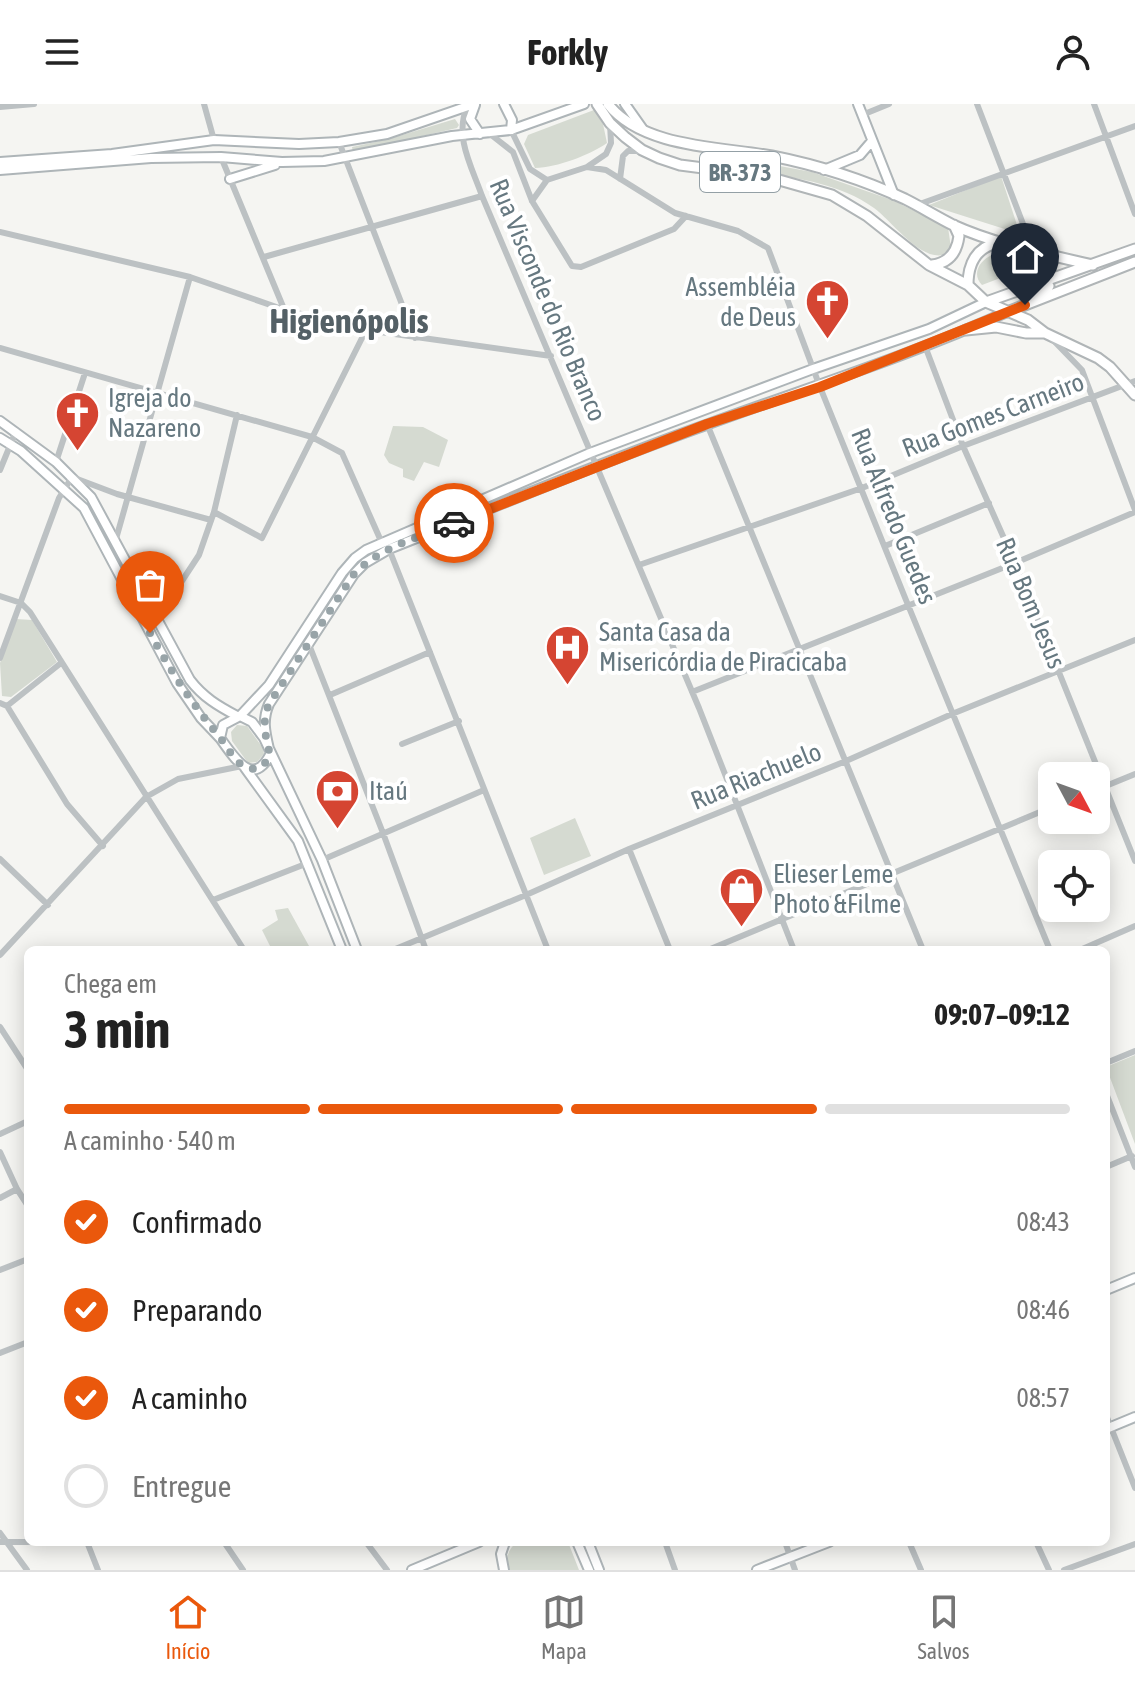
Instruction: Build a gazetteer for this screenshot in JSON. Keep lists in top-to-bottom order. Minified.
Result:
{"streets":{"main road":["BR-373"],"street":["Rua Visconde do Rio Branco","Rua Gomes Carneiro","Rua Alfredo Guedes","Rua Bom Jesus","Rua Riachuelo"]},"crossings":[["BR-373","Rua Gomes Carneiro"],["Rua Visconde do Rio Branco","Rua Gomes Carneiro"],["Rua Visconde do Rio Branco","Rua Riachuelo"],["Rua Gomes Carneiro","Rua Alfredo Guedes"],["Rua Gomes Carneiro","Rua Bom Jesus"],["Rua Alfredo Guedes","Rua Riachuelo"],["Rua Bom Jesus","Rua Riachuelo"]],"districts":["Higienópolis"],"places":{"church":["Assembléia de Deus","Igreja do Nazareno"],"hospital":["Santa Casa da Misericórdia de Piracicaba"],"bank":["Itaú"],"shop":["Elieser Leme Photo &Filme"]},"north":"bottom right","page":{"header":"Forkly","heading":["3 min","Chega em","09:07–09:12"],"bar":"A caminho · 540 m","list":[["Confirmado","08:43"],["Preparando","08:46"],["A caminho","08:57"],"Entregue"],"tabs":["Início","Mapa","Salvos"]}}
